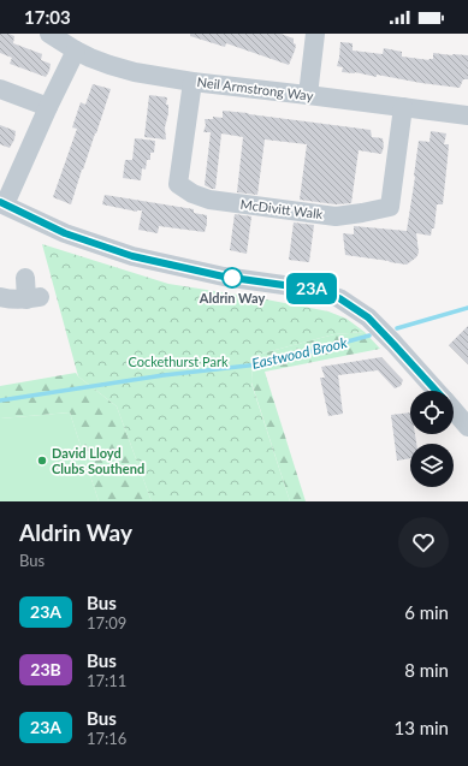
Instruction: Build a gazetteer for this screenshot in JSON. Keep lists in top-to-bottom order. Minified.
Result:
{"streets":{"street":["Neil Armstrong Way","McDivitt Walk"]},"crossings":[["Neil Armstrong Way","McDivitt Walk"]],"water":["Eastwood Brook"],"parks":["Cockethurst Park"],"places":["Aldrin Way","David Lloyd Clubs Southend"],"lines":["bus line 23A"],"page":{"status":"17:03","on_map":"23A","heading":["Aldrin Way","Bus"],"list":[{"mark":"23A","name":"Bus","note":"17:09","value":"6 min"},{"mark":"23B","name":"Bus","note":"17:11","value":"8 min"},{"mark":"23A","name":"Bus","note":"17:16","value":"13 min"}]}}
